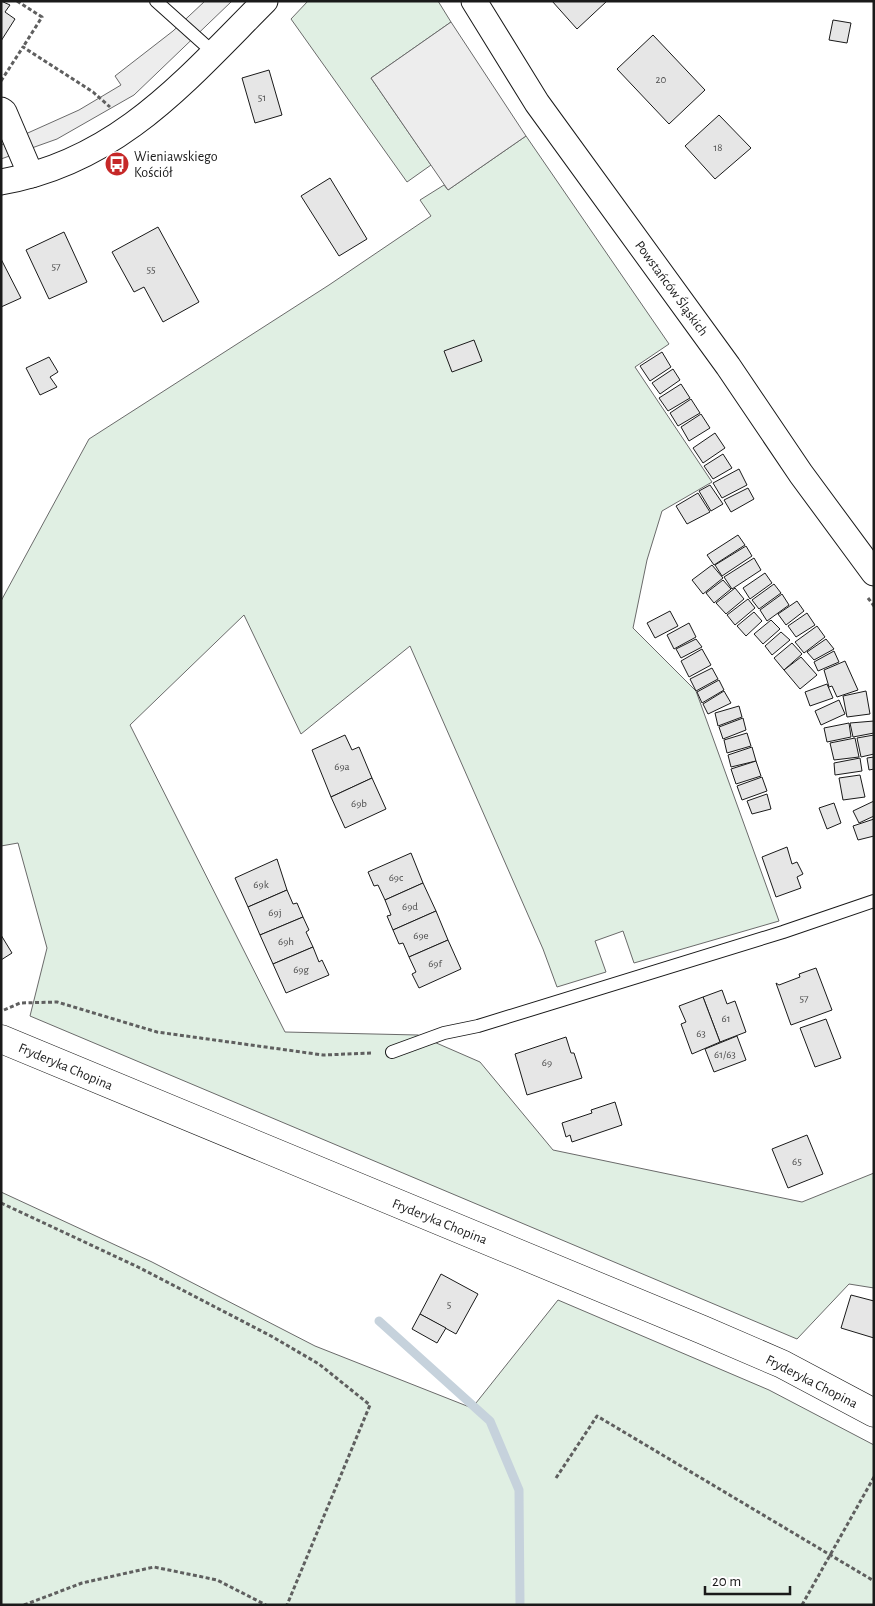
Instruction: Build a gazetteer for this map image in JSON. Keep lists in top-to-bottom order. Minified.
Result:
{"streets":{"street":["Powstańców Śląskich","Fryderyka Chopina"]},"places":{"bus stop":["Wieniawskiego Kościół"]},"house_numbers":["20","51","18","57","55","69a","69b","69c","69k","69d","69j","69e","69h","69f","69g","57","61","63","61/63","69","65","5"],"scale_bar":"20 m"}
